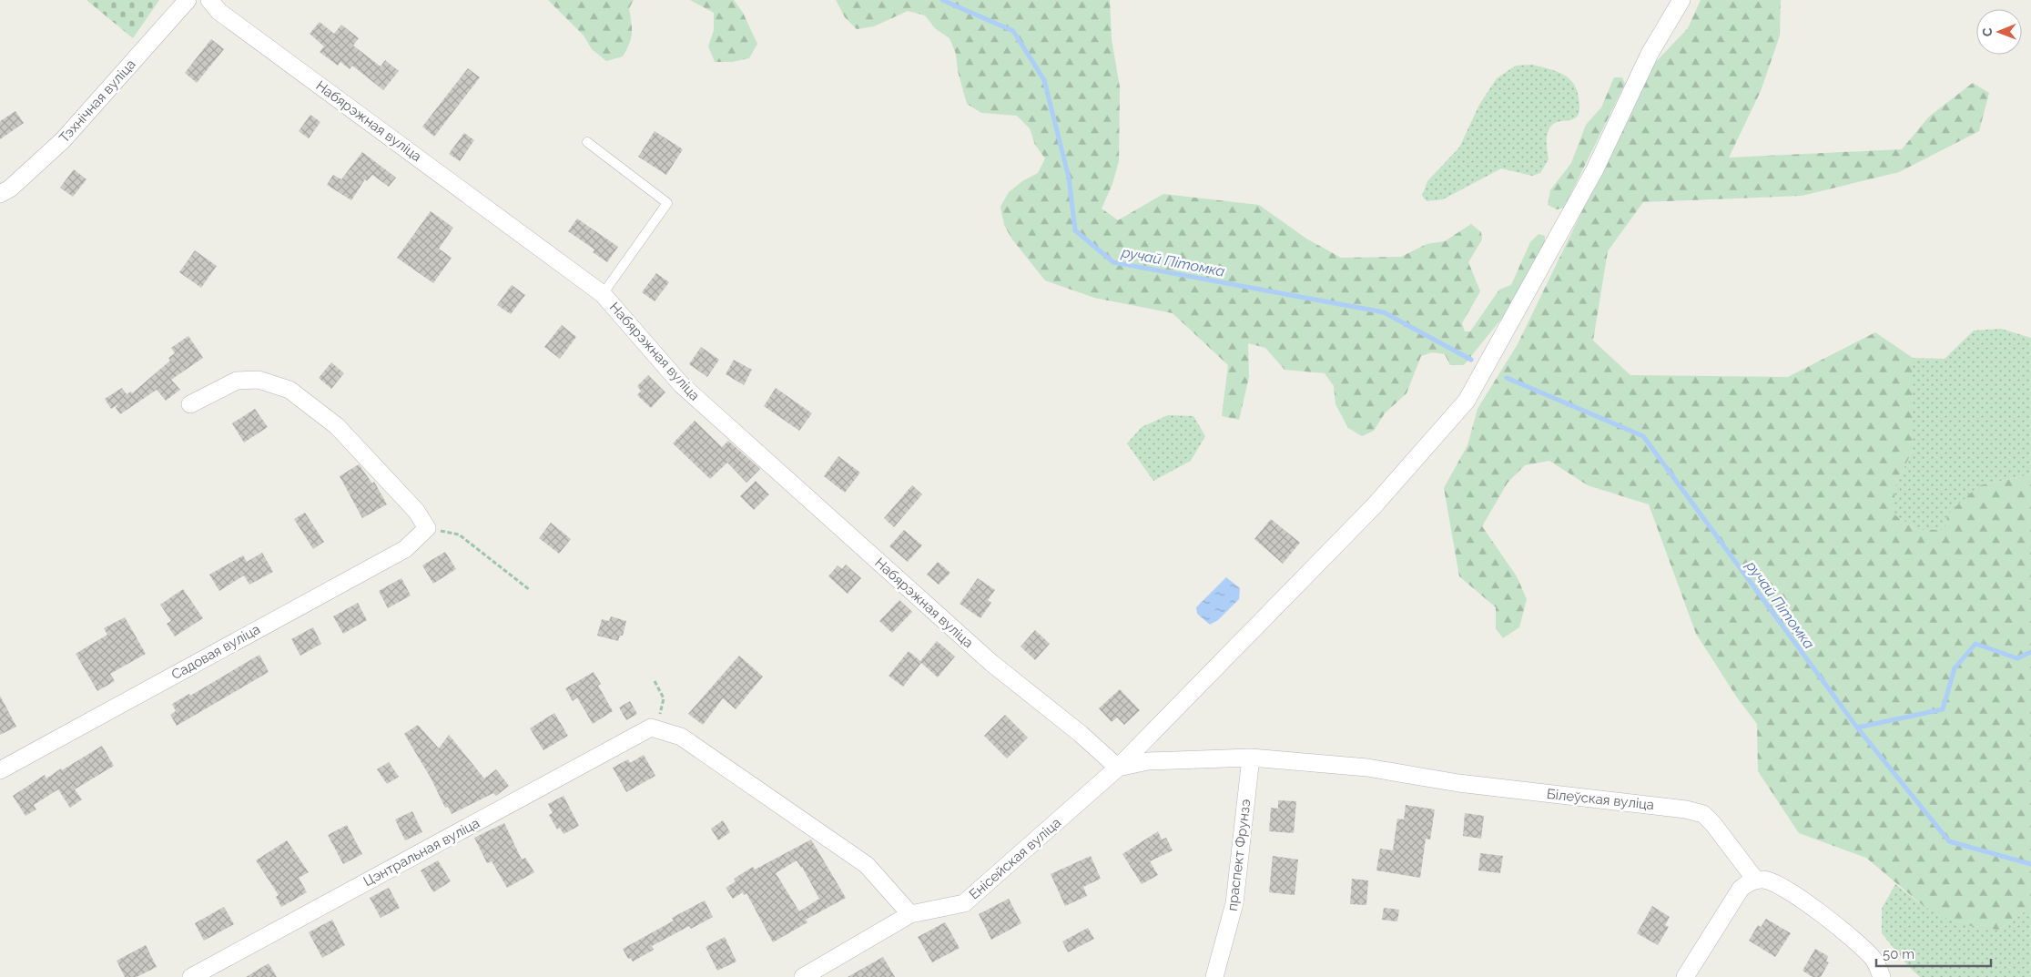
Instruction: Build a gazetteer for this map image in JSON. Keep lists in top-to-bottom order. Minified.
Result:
{"streets":{"street":["Тэхнічная вуліца","Набярэжная вуліца","Садовая вуліца","Білеўская вуліца","Цэнтральная вуліца","праспект Фрунзэ","Енісейская вуліца"]},"crossings":[["Набярэжная вуліца","Білеўская вуліца"],["Набярэжная вуліца","Енісейская вуліца"],["Білеўская вуліца","праспект Фрунзэ"],["Білеўская вуліца","Енісейская вуліца"]],"water":["ручай Пітомка"],"scale_bar":"50 m","north":"left"}
